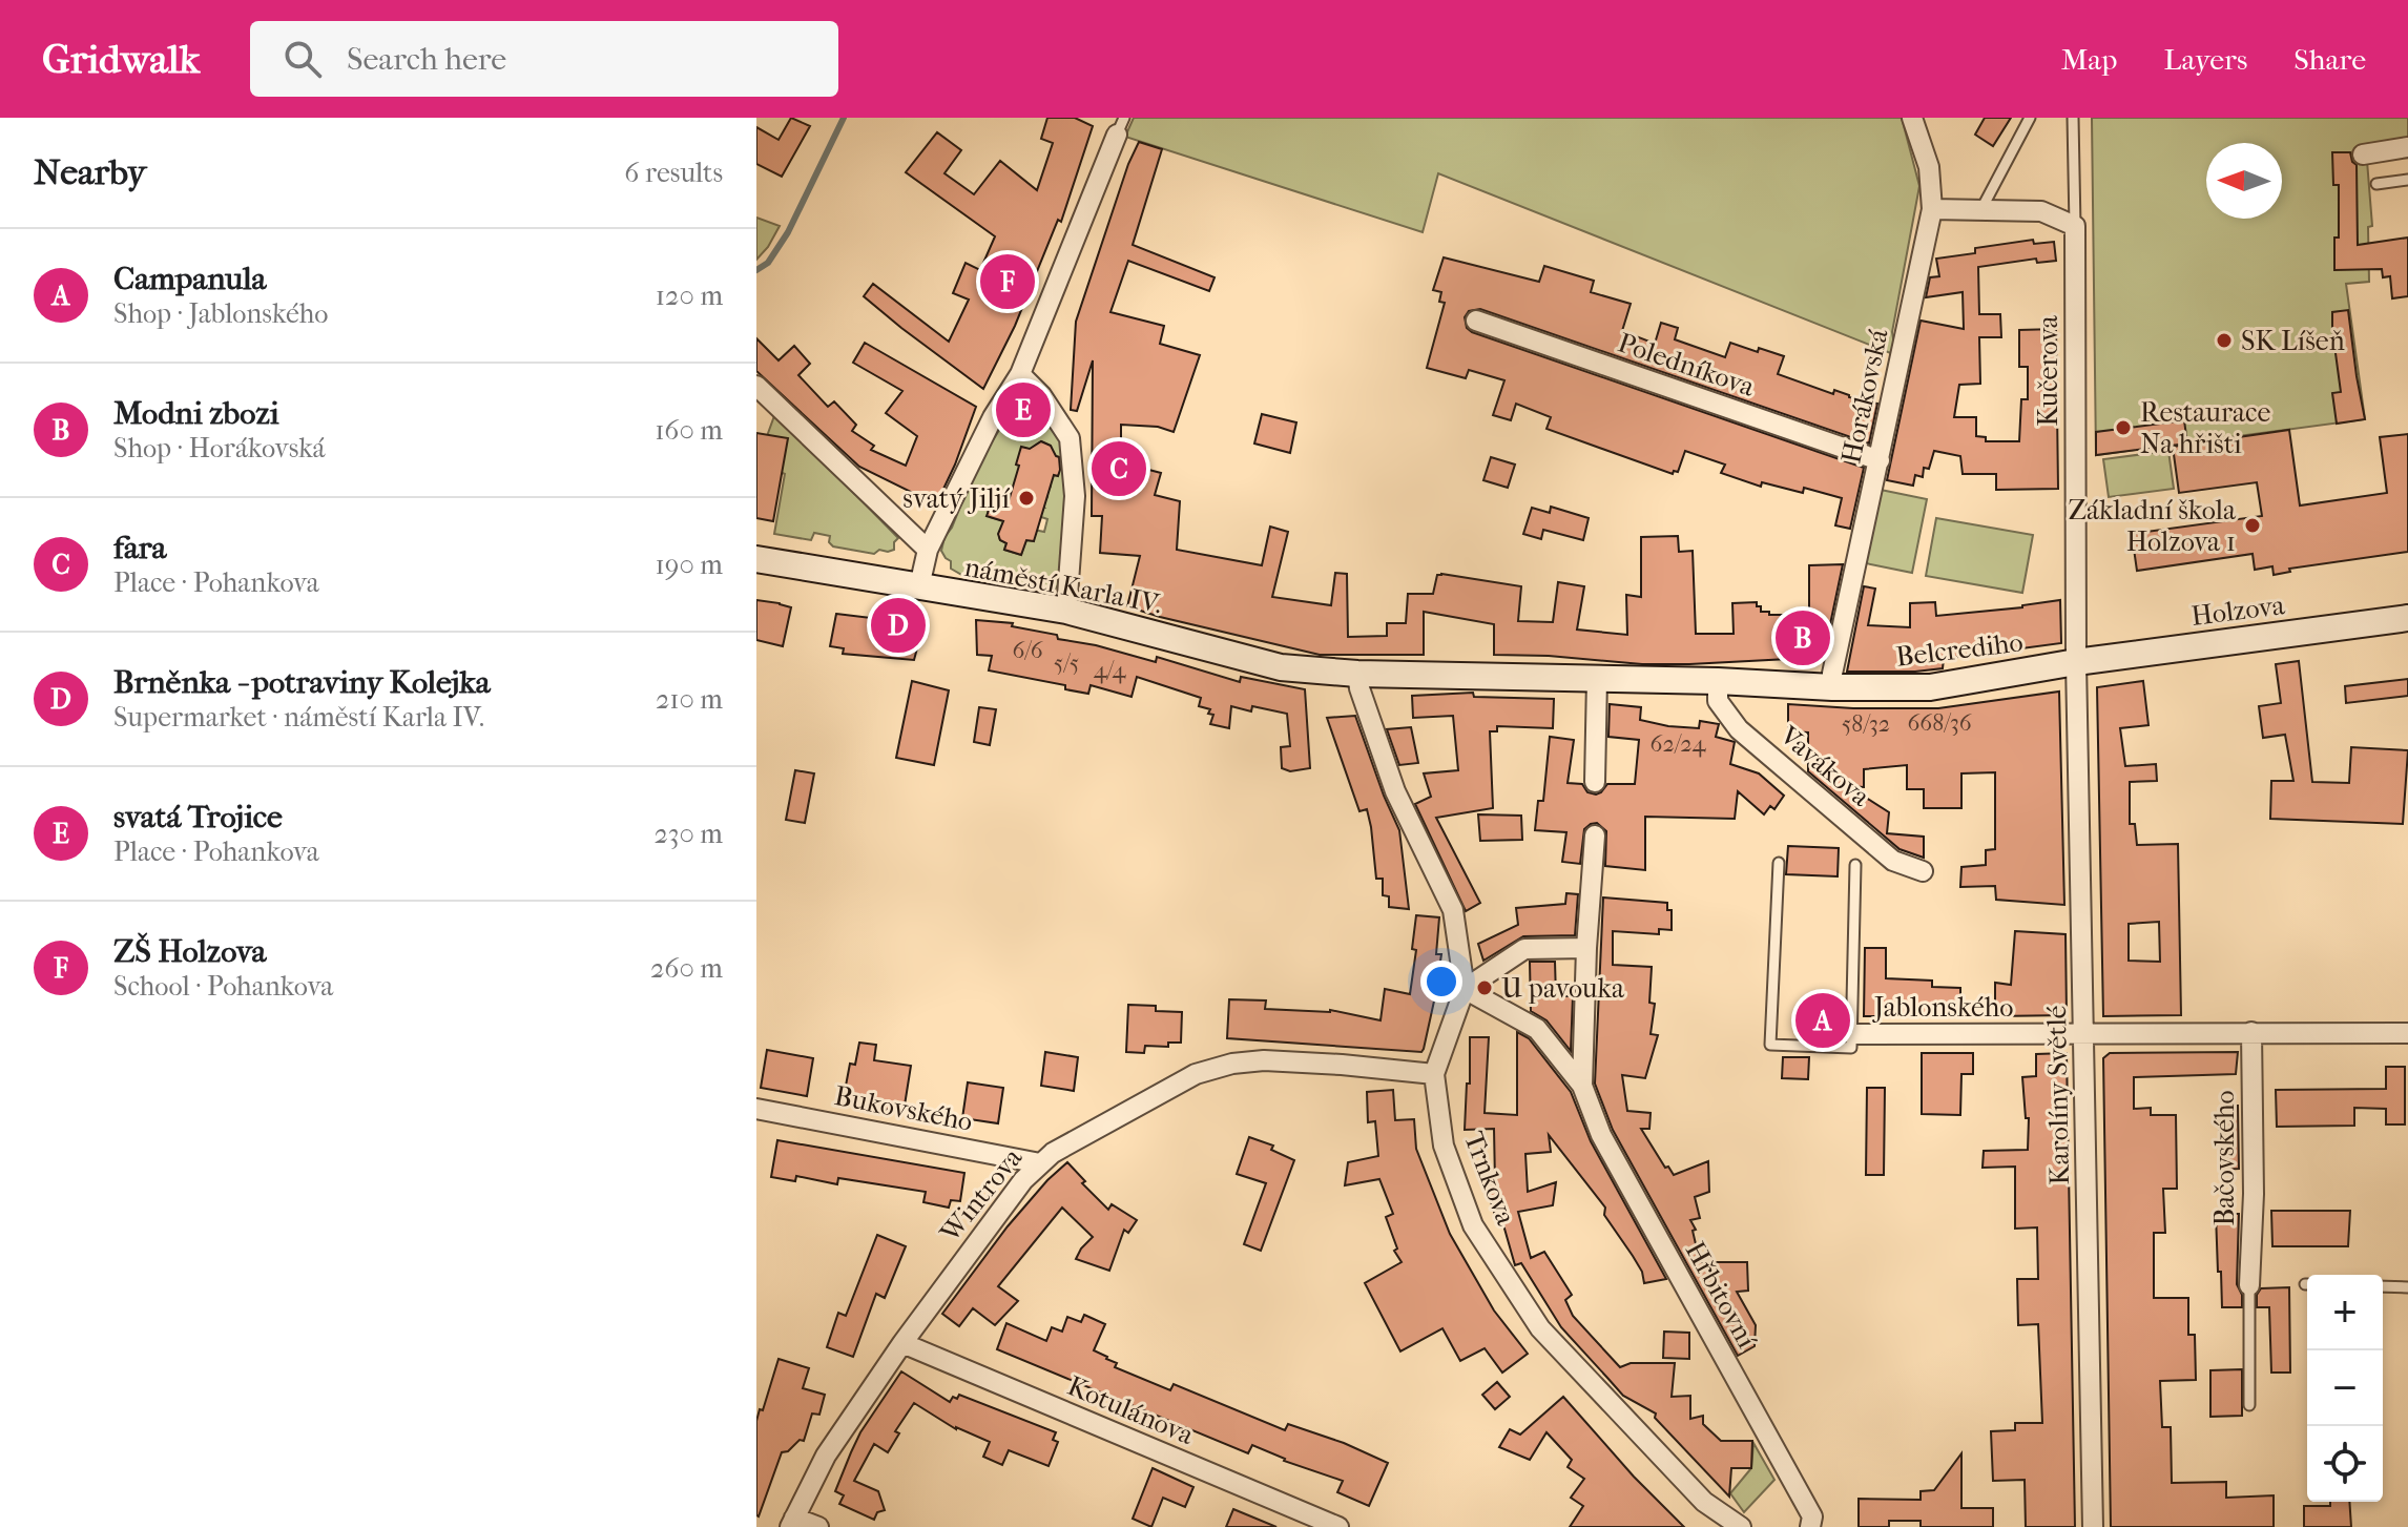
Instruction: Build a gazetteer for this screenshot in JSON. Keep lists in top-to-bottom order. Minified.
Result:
{"streets":{"street":["Poledníkova","Kučerova","Horákovská","náměstí Karla IV.","Holzova","Belcrediho","Vavákova","Jablonského","Karolíny Světlé","Bukovského","Bačovského","Trnkova","Wintrova","Hřbitovní","Kotulánova"]},"crossings":[["Poledníkova","Horákovská"],["Kučerova","Holzova"],["Kučerova","Belcrediho"],["Kučerova","Karolíny Světlé"],["Horákovská","Belcrediho"],["náměstí Karla IV.","Belcrediho"],["náměstí Karla IV.","Trnkova"],["Holzova","Belcrediho"],["Holzova","Karolíny Světlé"],["Belcrediho","Vavákova"],["Belcrediho","Karolíny Světlé"],["Belcrediho","Trnkova"],["Jablonského","Karolíny Světlé"],["Bukovského","Wintrova"],["Trnkova","Wintrova"],["Trnkova","Hřbitovní"],["Wintrova","Kotulánova"]],"places":["SK Líšeň","Restaurace Na hřišti","svatý Jiljí","Základní škola Holzova 1","U pavouka"],"house_numbers":["6/6","5/5","4/4","668/36","58/32","62/24"],"north":"left","page":{"header":"Gridwalk","search":"Search here","nav":["Map","Layers","Share"],"heading":["Nearby","6 results"],"list":[{"mark":"A","name":"Campanula","note":"Shop · Jablonského","value":"120 m"},{"mark":"B","name":"Modni zbozi","note":"Shop · Horákovská","value":"160 m"},{"mark":"C","name":"fara","note":"Place · Pohankova","value":"190 m"},{"mark":"D","name":"Brněnka - potraviny Kolejka","note":"Supermarket · náměstí Karla IV.","value":"210 m"},{"mark":"E","name":"svatá Trojice","note":"Place · Pohankova","value":"230 m"},{"mark":"F","name":"ZŠ Holzova","note":"School · Pohankova","value":"260 m"}],"pins":["F","E","C","D","B","A"],"map_buttons":["+","−"]}}
